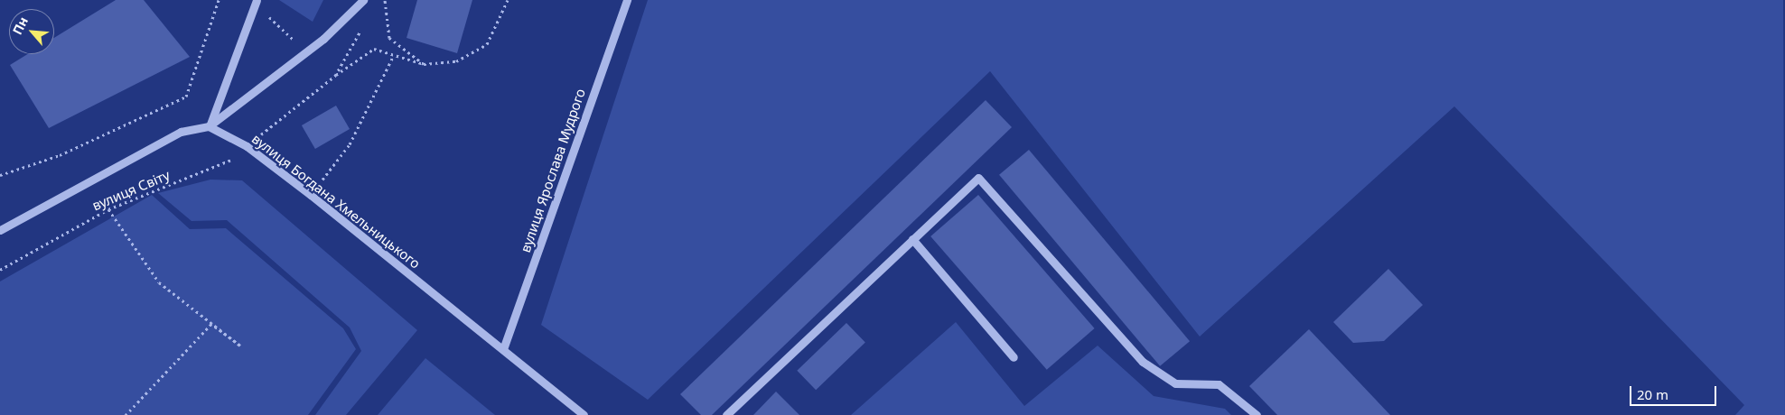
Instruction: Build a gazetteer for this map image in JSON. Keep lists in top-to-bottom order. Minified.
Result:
{"streets":{"street":["вулиця Ярослава Мудрого","вулиця Богдана Хмельницького"],"path":["вулиця Світу"]},"crossings":[["вулиця Ярослава Мудрого","вулиця Богдана Хмельницького"],["вулиця Світу","вулиця Богдана Хмельницького"]],"scale_bar":"20 m","north":"top left"}
